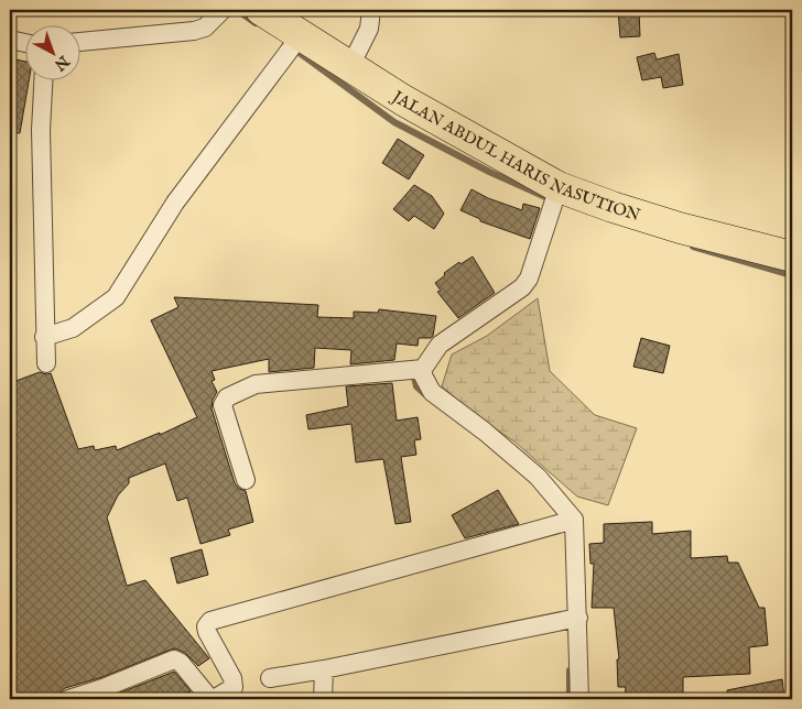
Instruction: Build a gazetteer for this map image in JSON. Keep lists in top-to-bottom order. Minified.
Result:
{"streets":{"highway":["JALAN ABDUL HARIS NASUTION"]},"north":"bottom right"}
